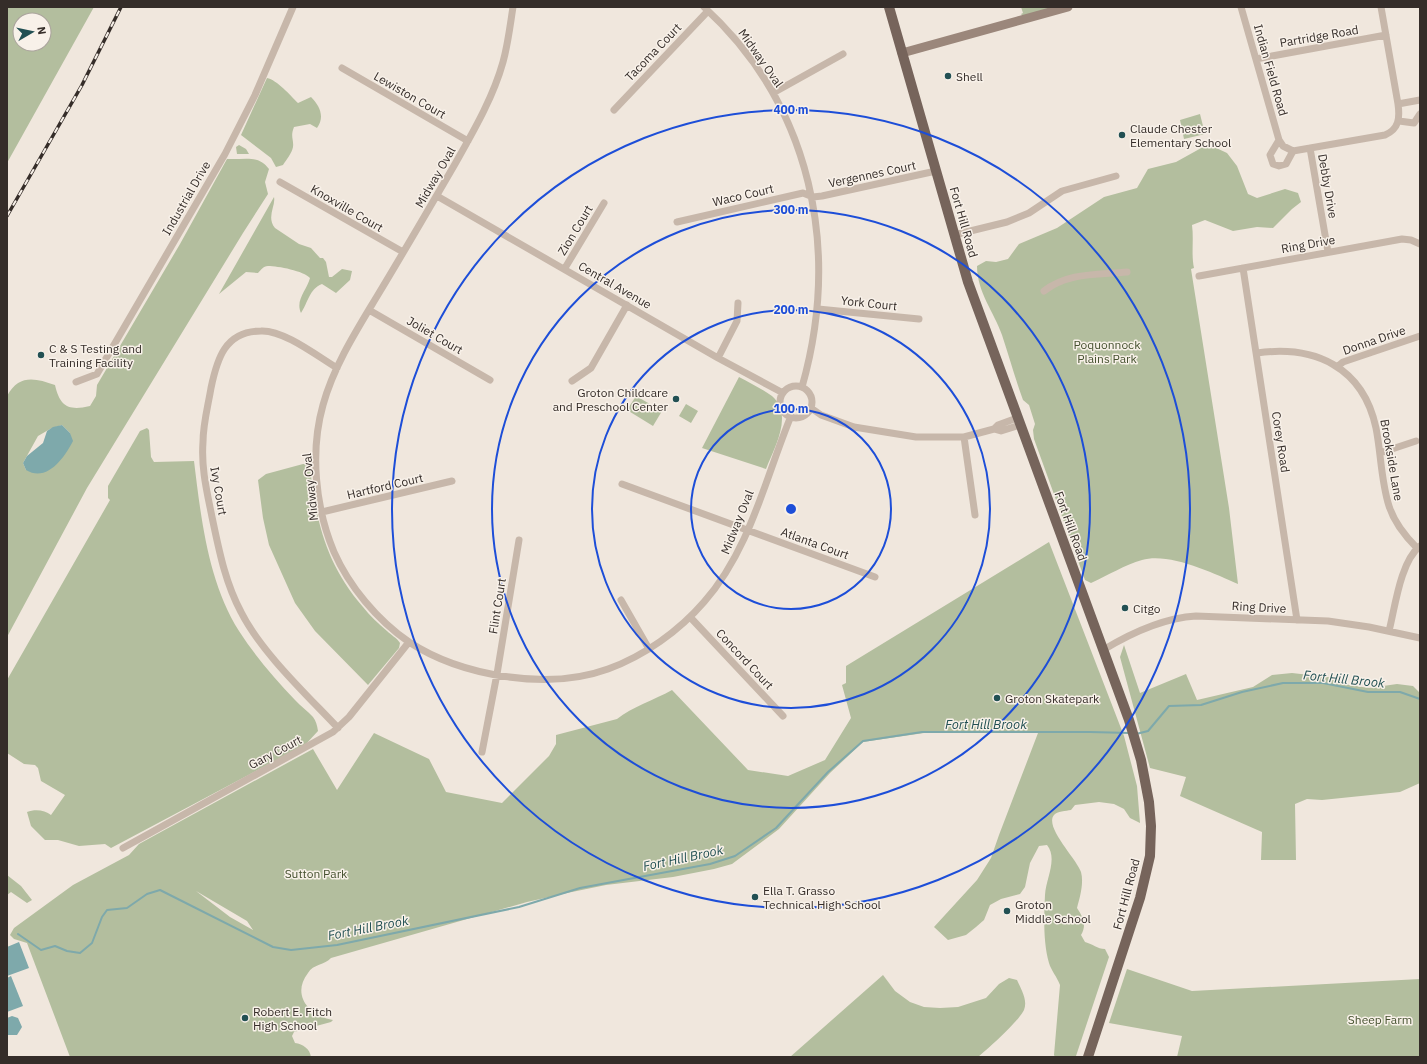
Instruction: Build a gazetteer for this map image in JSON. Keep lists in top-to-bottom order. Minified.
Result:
{"streets":{"main road":["Fort Hill Road"],"street":["Partridge Road","Tacoma Court","Midway Oval","Indian Field Road","Lewiston Court","Vergennes Court","Debby Drive","Waco Court","Industrial Drive","Knoxville Court","Zion Court","Ring Drive","Central Avenue","York Court","Joliet Court","Donna Drive","Corey Road","Brookside Lane","Hartford Court","Ivy Court","Atlanta Court","Flint Court","Concord Court","Gary Court"]},"crossings":[["Partridge Road","Indian Field Road"],["Tacoma Court","Midway Oval"],["Midway Oval","Lewiston Court"],["Midway Oval","Vergennes Court"],["Midway Oval","Waco Court"],["Midway Oval","Knoxville Court"],["Midway Oval","Central Avenue"],["Midway Oval","York Court"],["Midway Oval","Joliet Court"],["Midway Oval","Hartford Court"],["Midway Oval","Ivy Court"],["Midway Oval","Atlanta Court"],["Midway Oval","Flint Court"],["Midway Oval","Concord Court"],["Midway Oval","Gary Court"],["Vergennes Court","Waco Court"],["Vergennes Court","Fort Hill Road"],["Debby Drive","Ring Drive"],["Fort Hill Road","Ring Drive"],["Zion Court","Central Avenue"],["Ring Drive","Corey Road"],["Donna Drive","Brookside Lane"],["Corey Road","Brookside Lane"],["Ivy Court","Gary Court"]],"water":["Fort Hill Brook"],"parks":["Poquonnock Plains Park","Sutton Park","Sheep Farm"],"places":["Shell","Claude Chester Elementary School","C & S Testing and Training Facility","Groton Childcare and Preschool Center","Citgo","Groton Skatepark","Ella T. Grasso Technical High School","Groton Middle School","Robert E. Fitch High School"],"north":"right","rings":["400 m","300 m","200 m","100 m"]}
